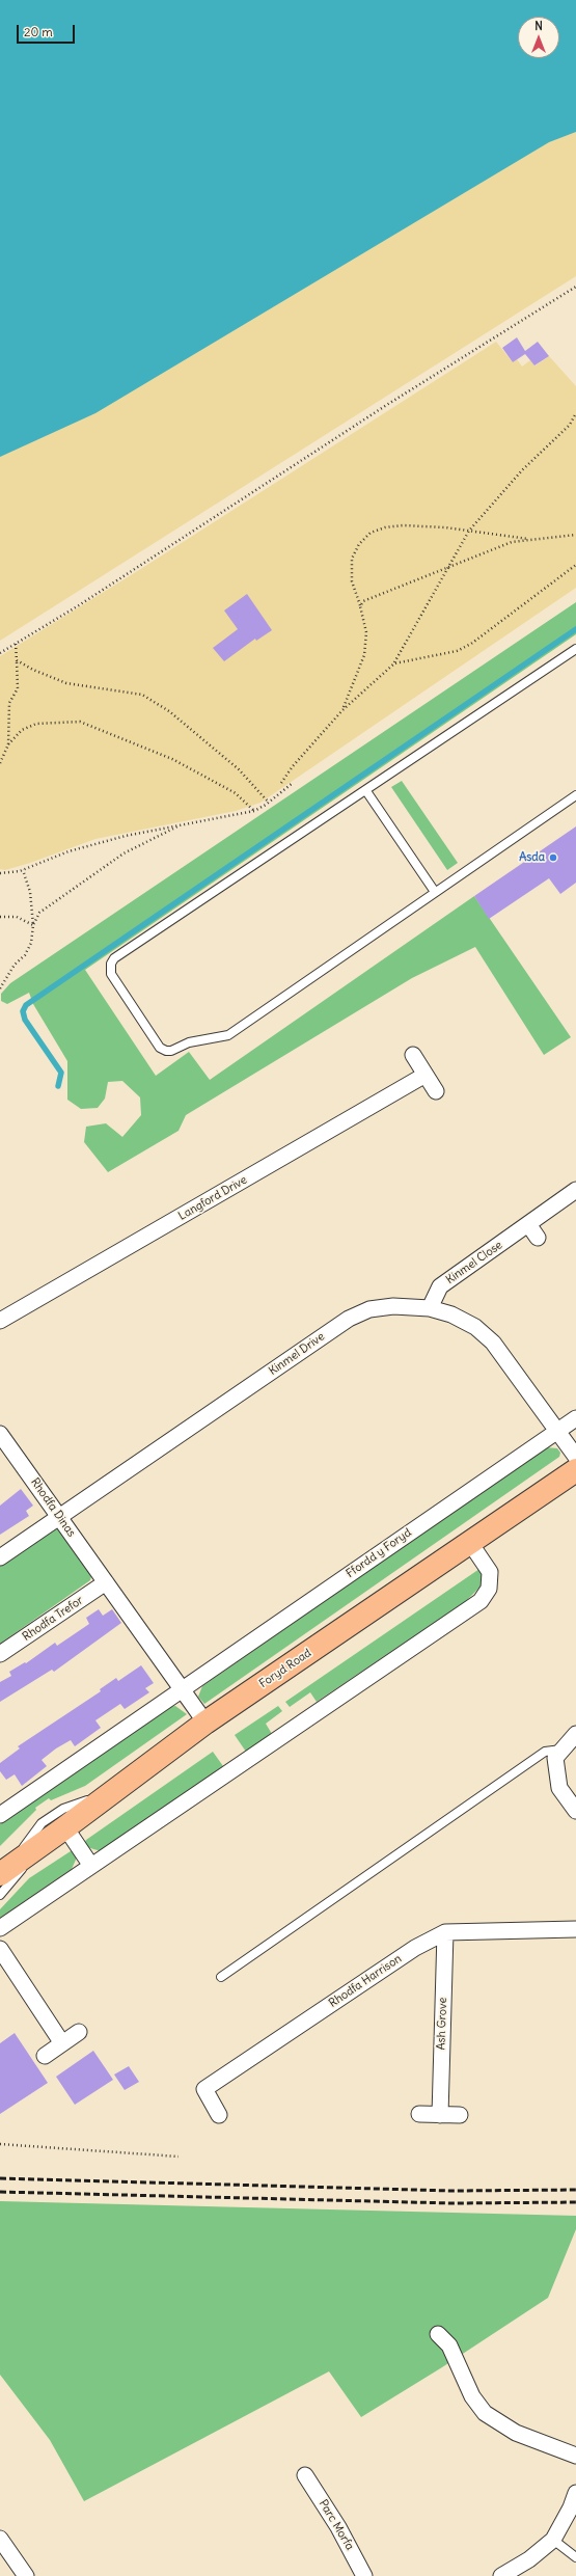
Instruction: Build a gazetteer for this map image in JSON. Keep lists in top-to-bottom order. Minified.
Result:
{"streets":{"main road":["Foryd Road"],"street":["Langford Drive","Kinmel Close","Kinmel Drive","Rhodfa Dinas","Ffordd y Foryd","Rhodfa Trefor","Rhodfa Harrison","Ash Grove","Parc Morfa"]},"crossings":[["Kinmel Close","Kinmel Drive"],["Kinmel Drive","Rhodfa Dinas"],["Kinmel Drive","Ffordd y Foryd"],["Rhodfa Dinas","Ffordd y Foryd"],["Rhodfa Dinas","Rhodfa Trefor"],["Rhodfa Dinas","Foryd Road"],["Rhodfa Harrison","Ash Grove"]],"places":["Asda"],"scale_bar":"20 m","north":"top"}
